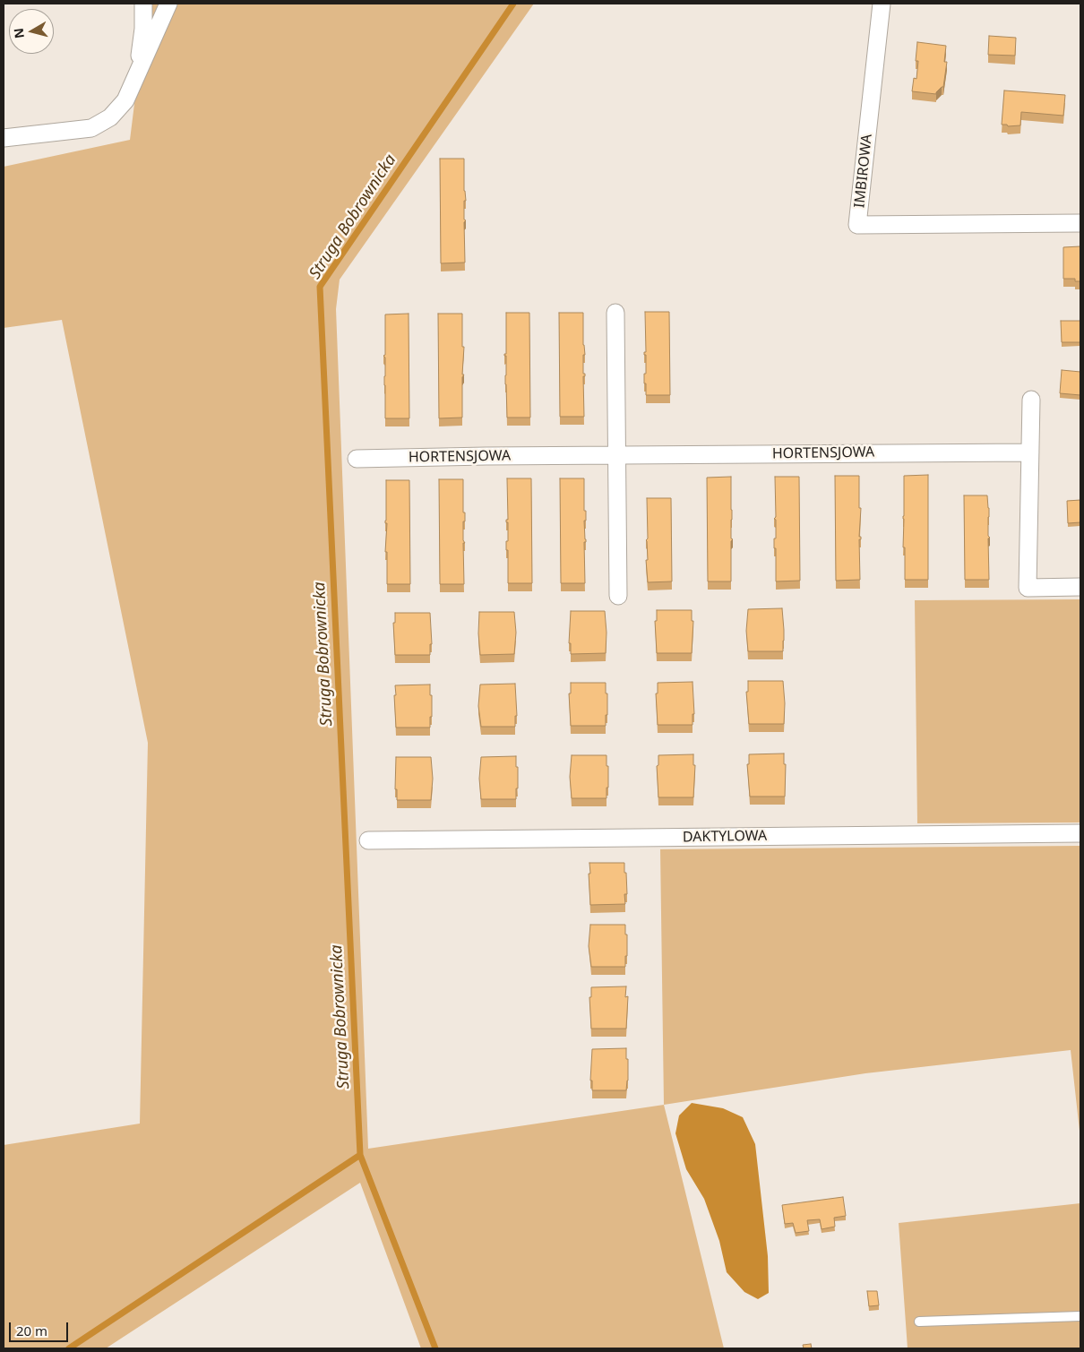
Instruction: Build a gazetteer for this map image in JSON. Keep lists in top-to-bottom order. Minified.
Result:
{"streets":{"street":["IMBIROWA","HORTENSJOWA","DAKTYLOWA"]},"water":["Struga Bobrownicka"],"scale_bar":"20 m","north":"left"}
